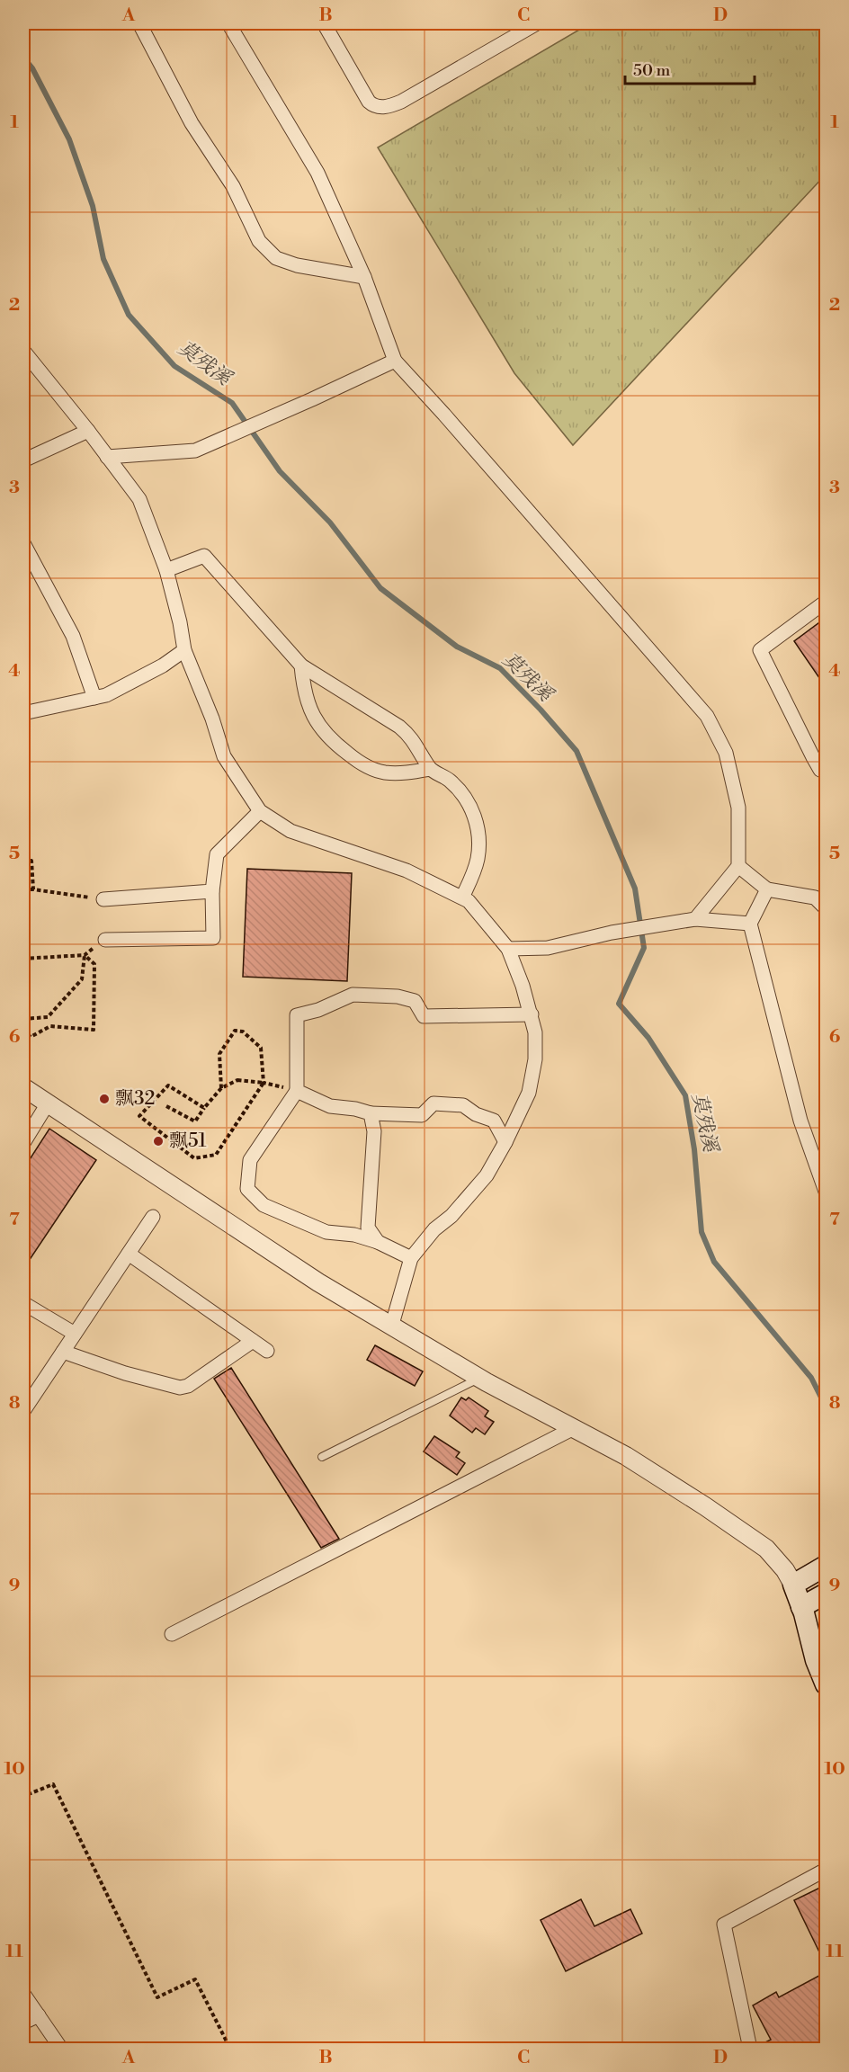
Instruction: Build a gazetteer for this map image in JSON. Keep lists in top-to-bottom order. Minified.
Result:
{"water":["莫残溪"],"places":["飘32","飘51"],"scale_bar":"50 m","grid":{"columns":["A","B","C","D"],"rows":["1","2","3","4","5","6","7","8","9","10","11"]}}
